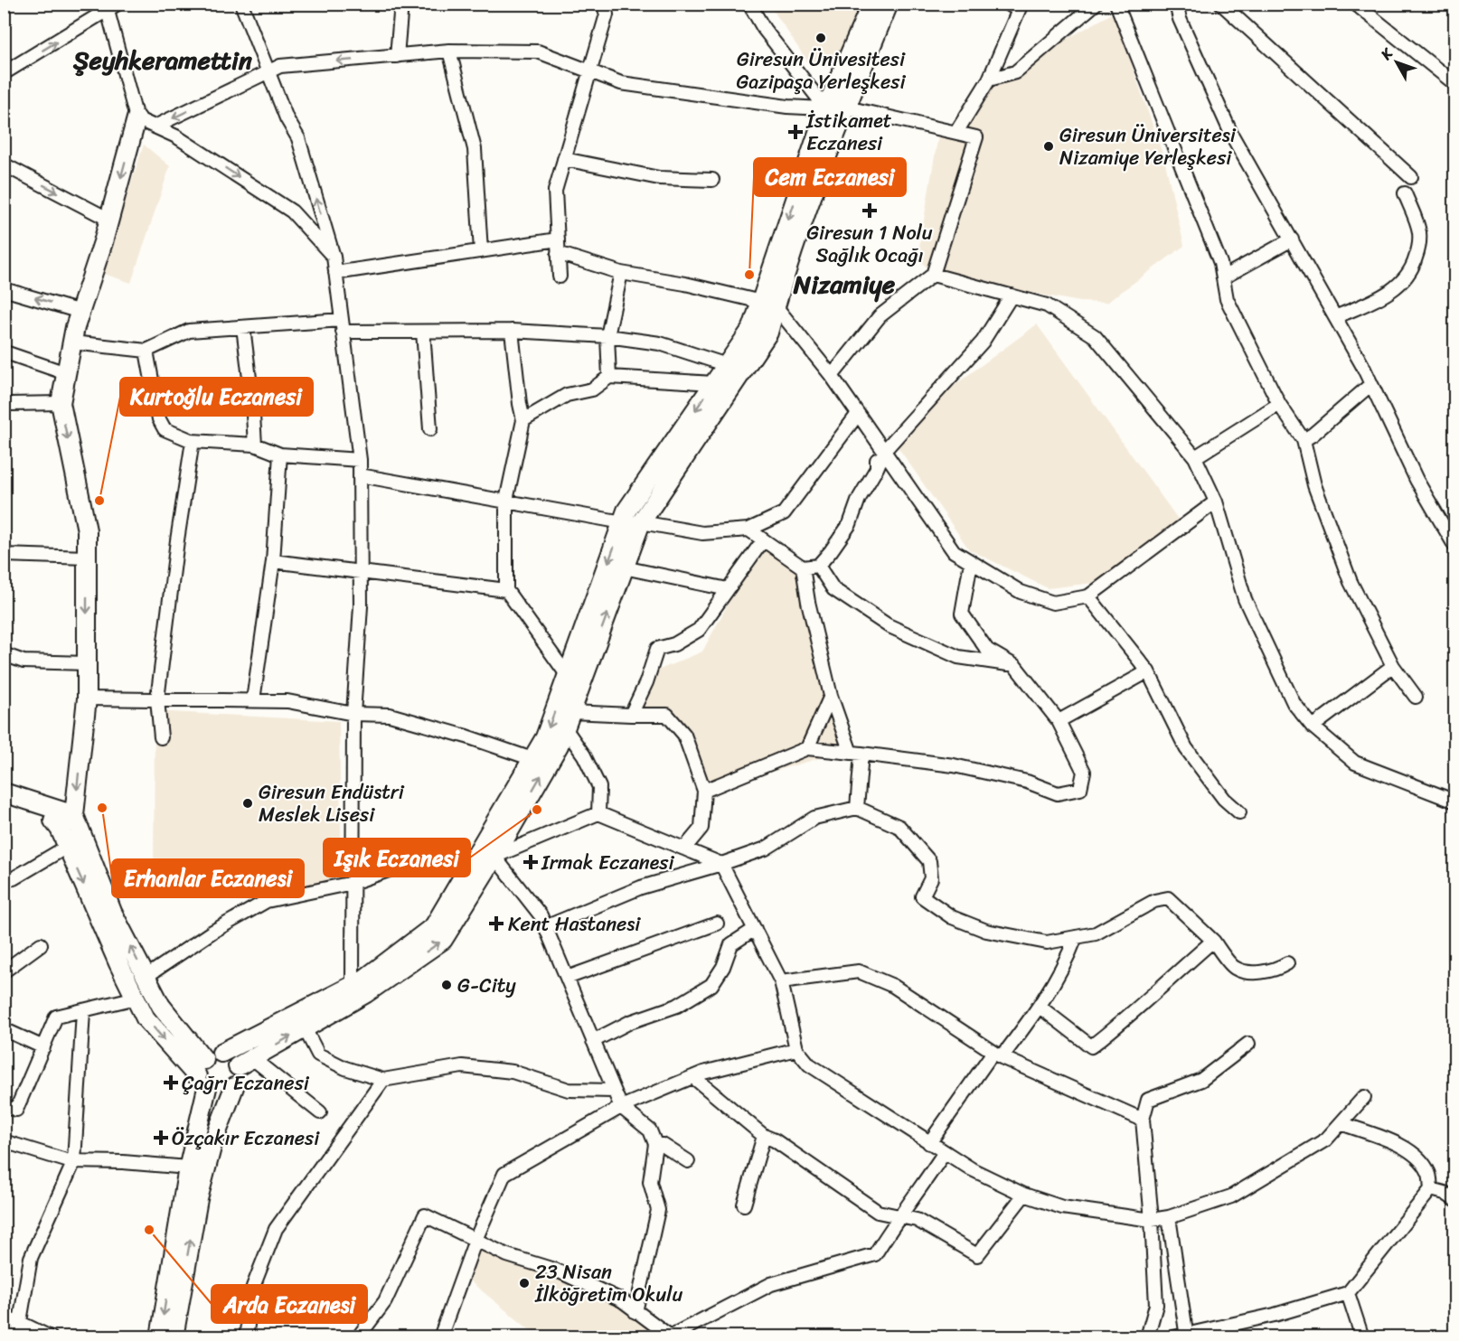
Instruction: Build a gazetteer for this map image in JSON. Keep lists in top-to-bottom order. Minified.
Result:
{"districts":["Şeyhkeramettin","Nizamiye"],"places":{"other":["Giresun Ünivesitesi Gazipaşa Yerleşkesi","Giresun Üniversitesi Nizamiye Yerleşkesi","Cem Eczanesi","Kurtoğlu Eczanesi","Giresun Endüstri Meslek Lisesi","Erhanlar Eczanesi","Işık Eczanesi","G-City","Arda Eczanesi","23 Nisan İlköğretim Okulu"],"health":["İstikamet Eczanesi","Giresun 1 Nolu Sağlık Ocağı","Irmak Eczanesi","Kent Hastanesi","Çağrı Eczanesi","Özçakır Eczanesi"]},"north":"top left"}
